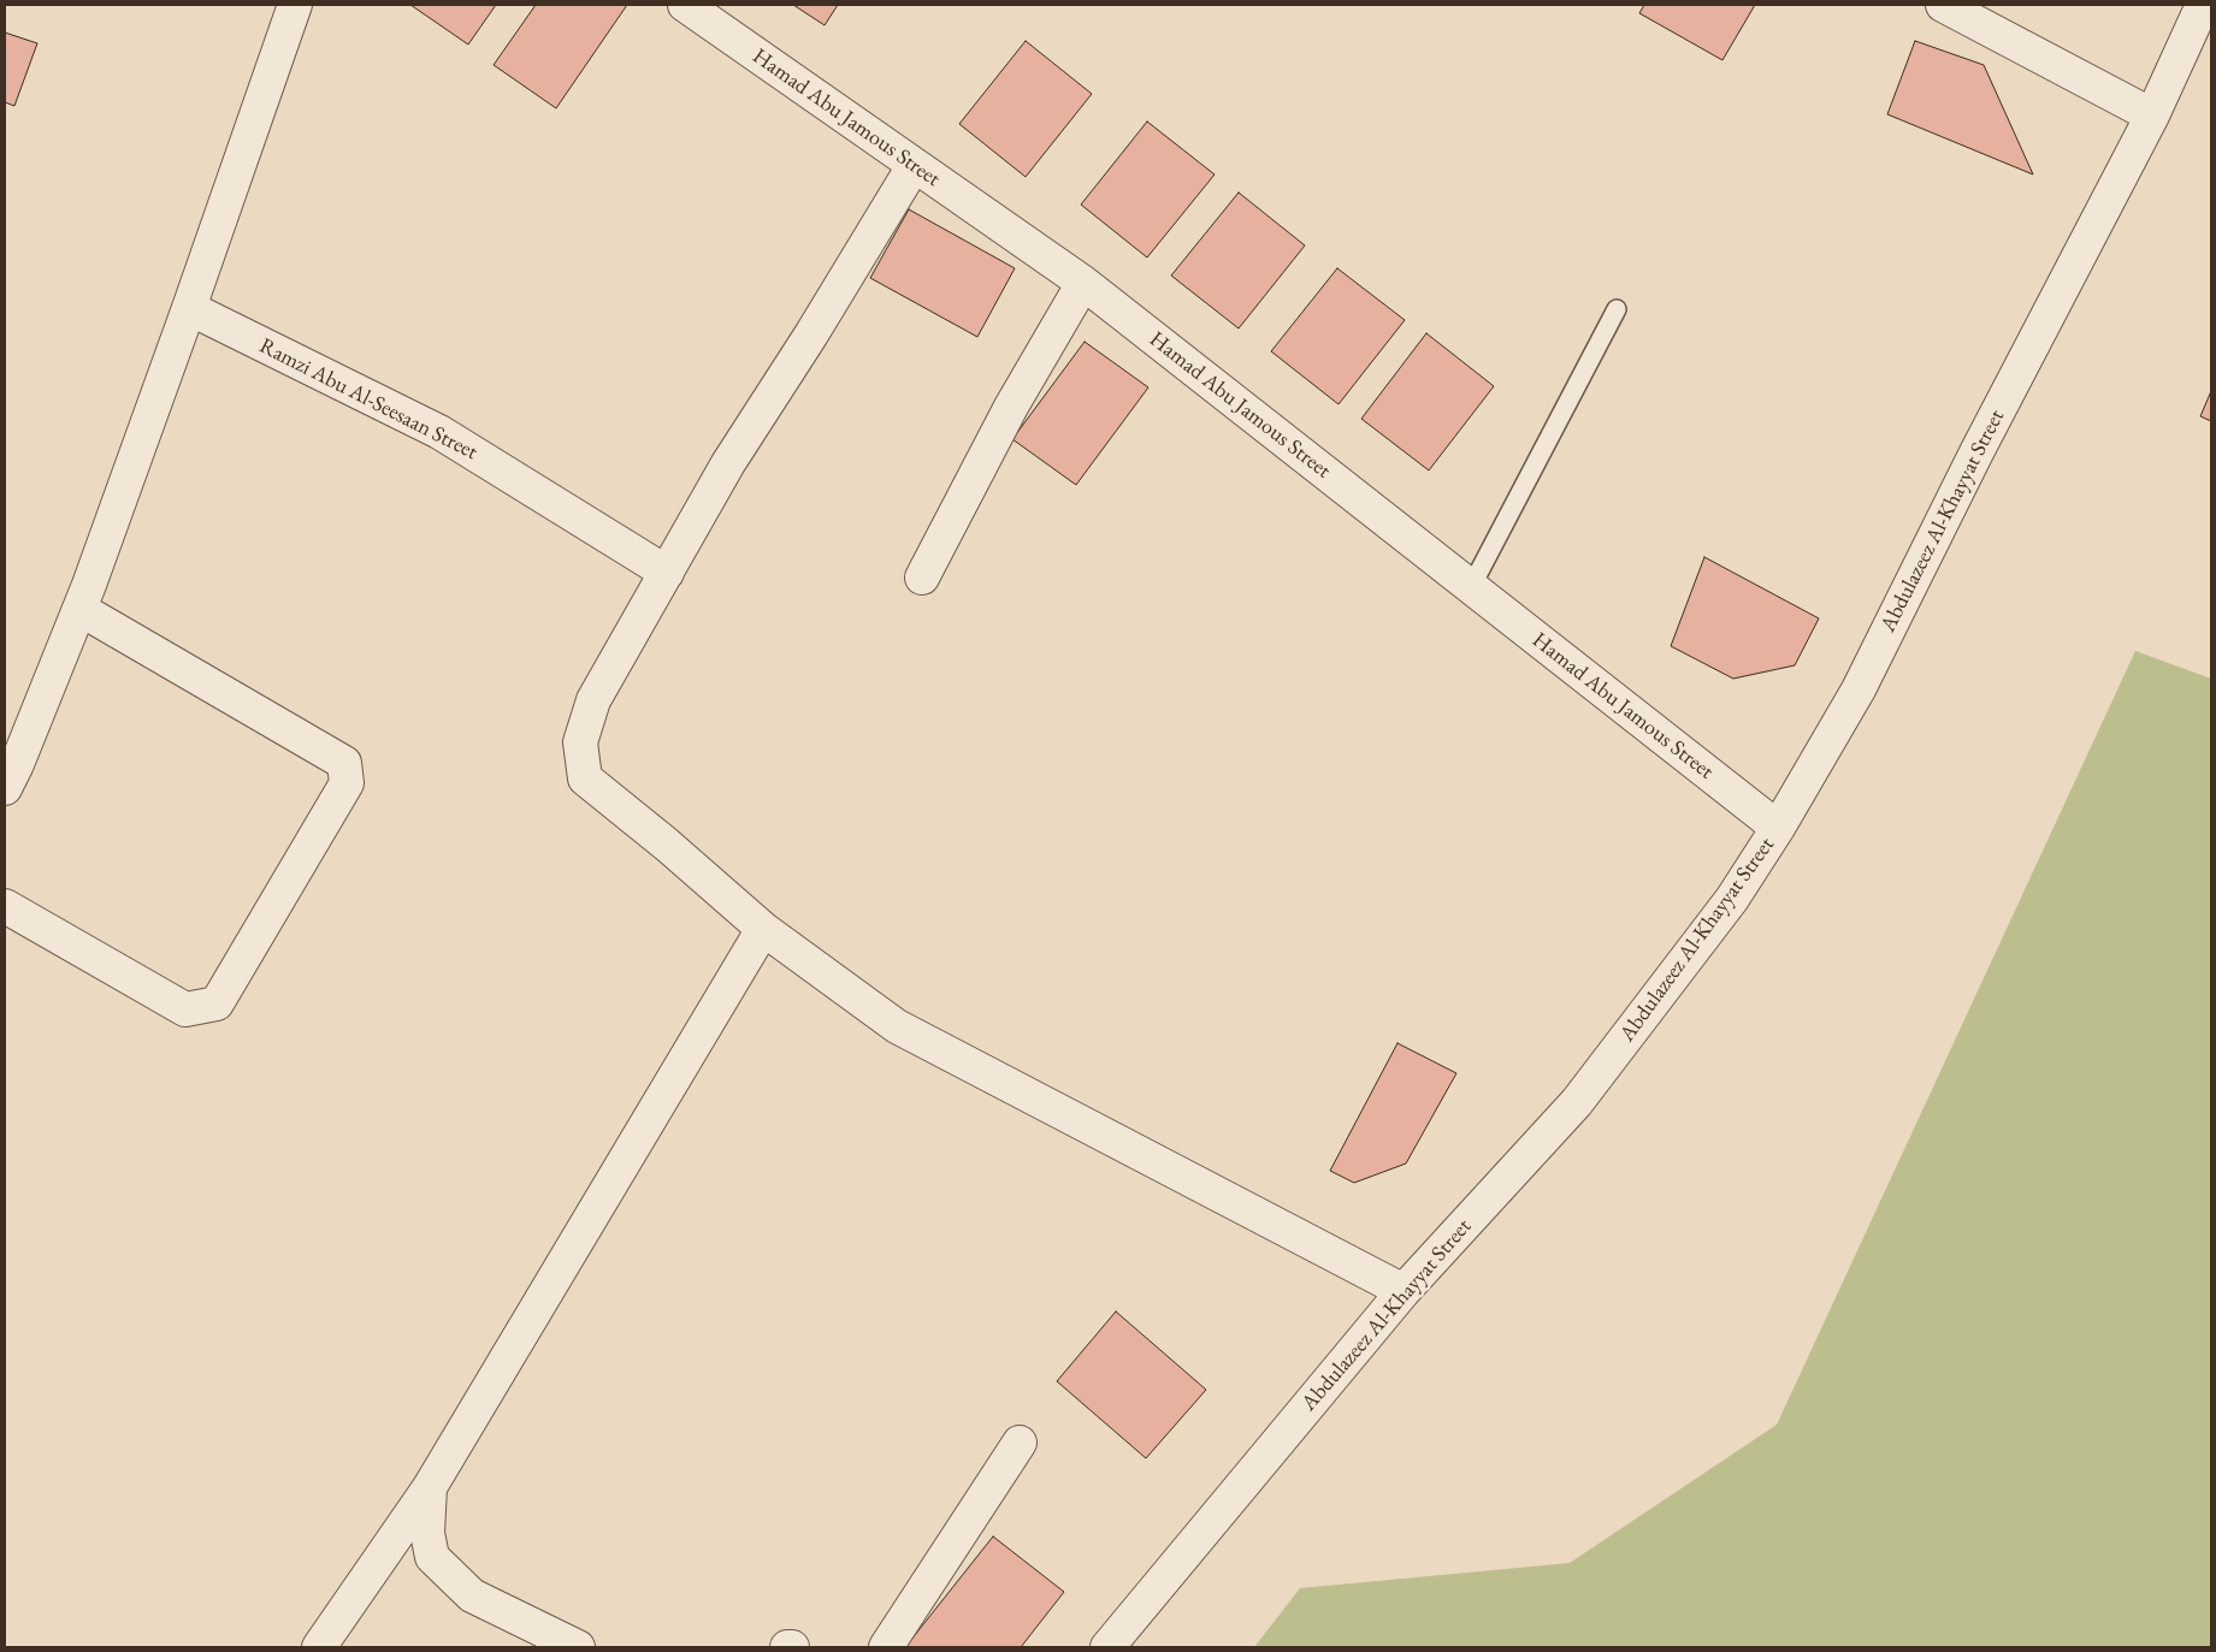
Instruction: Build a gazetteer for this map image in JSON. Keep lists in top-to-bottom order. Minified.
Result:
{"streets":{"street":["Hamad Abu Jamous Street","Ramzi Abu Al-Seesaan Street","Abdulazeez Al-Khayyat Street"]},"crossings":[["Hamad Abu Jamous Street","Abdulazeez Al-Khayyat Street"]]}
